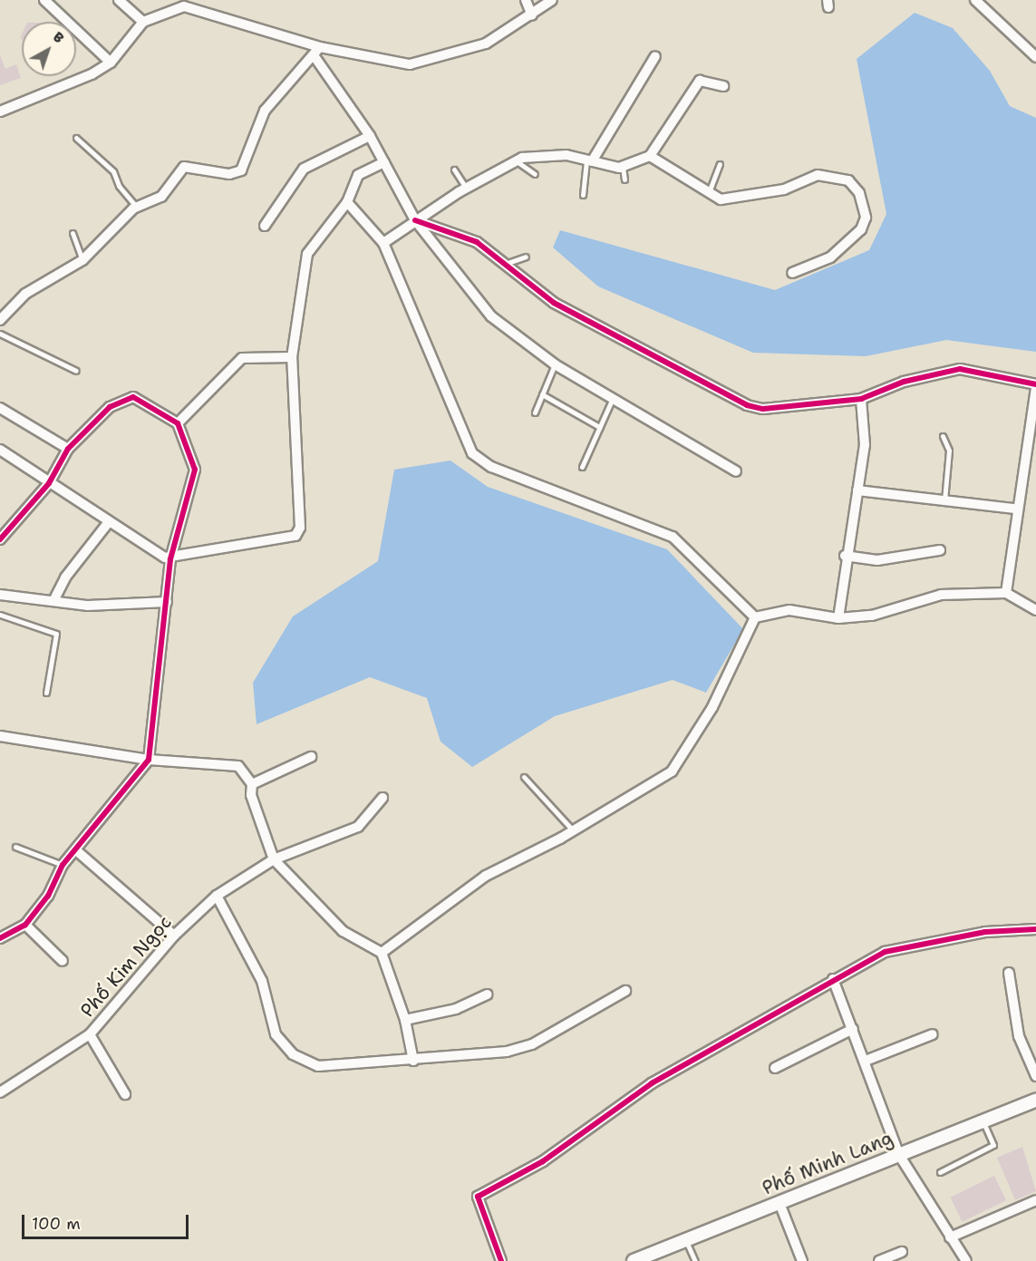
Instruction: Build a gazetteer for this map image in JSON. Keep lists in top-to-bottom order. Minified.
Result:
{"streets":{"street":["Phố Kim Ngọc","Phố Minh Lang"]},"scale_bar":"100 m","north":"top right"}
